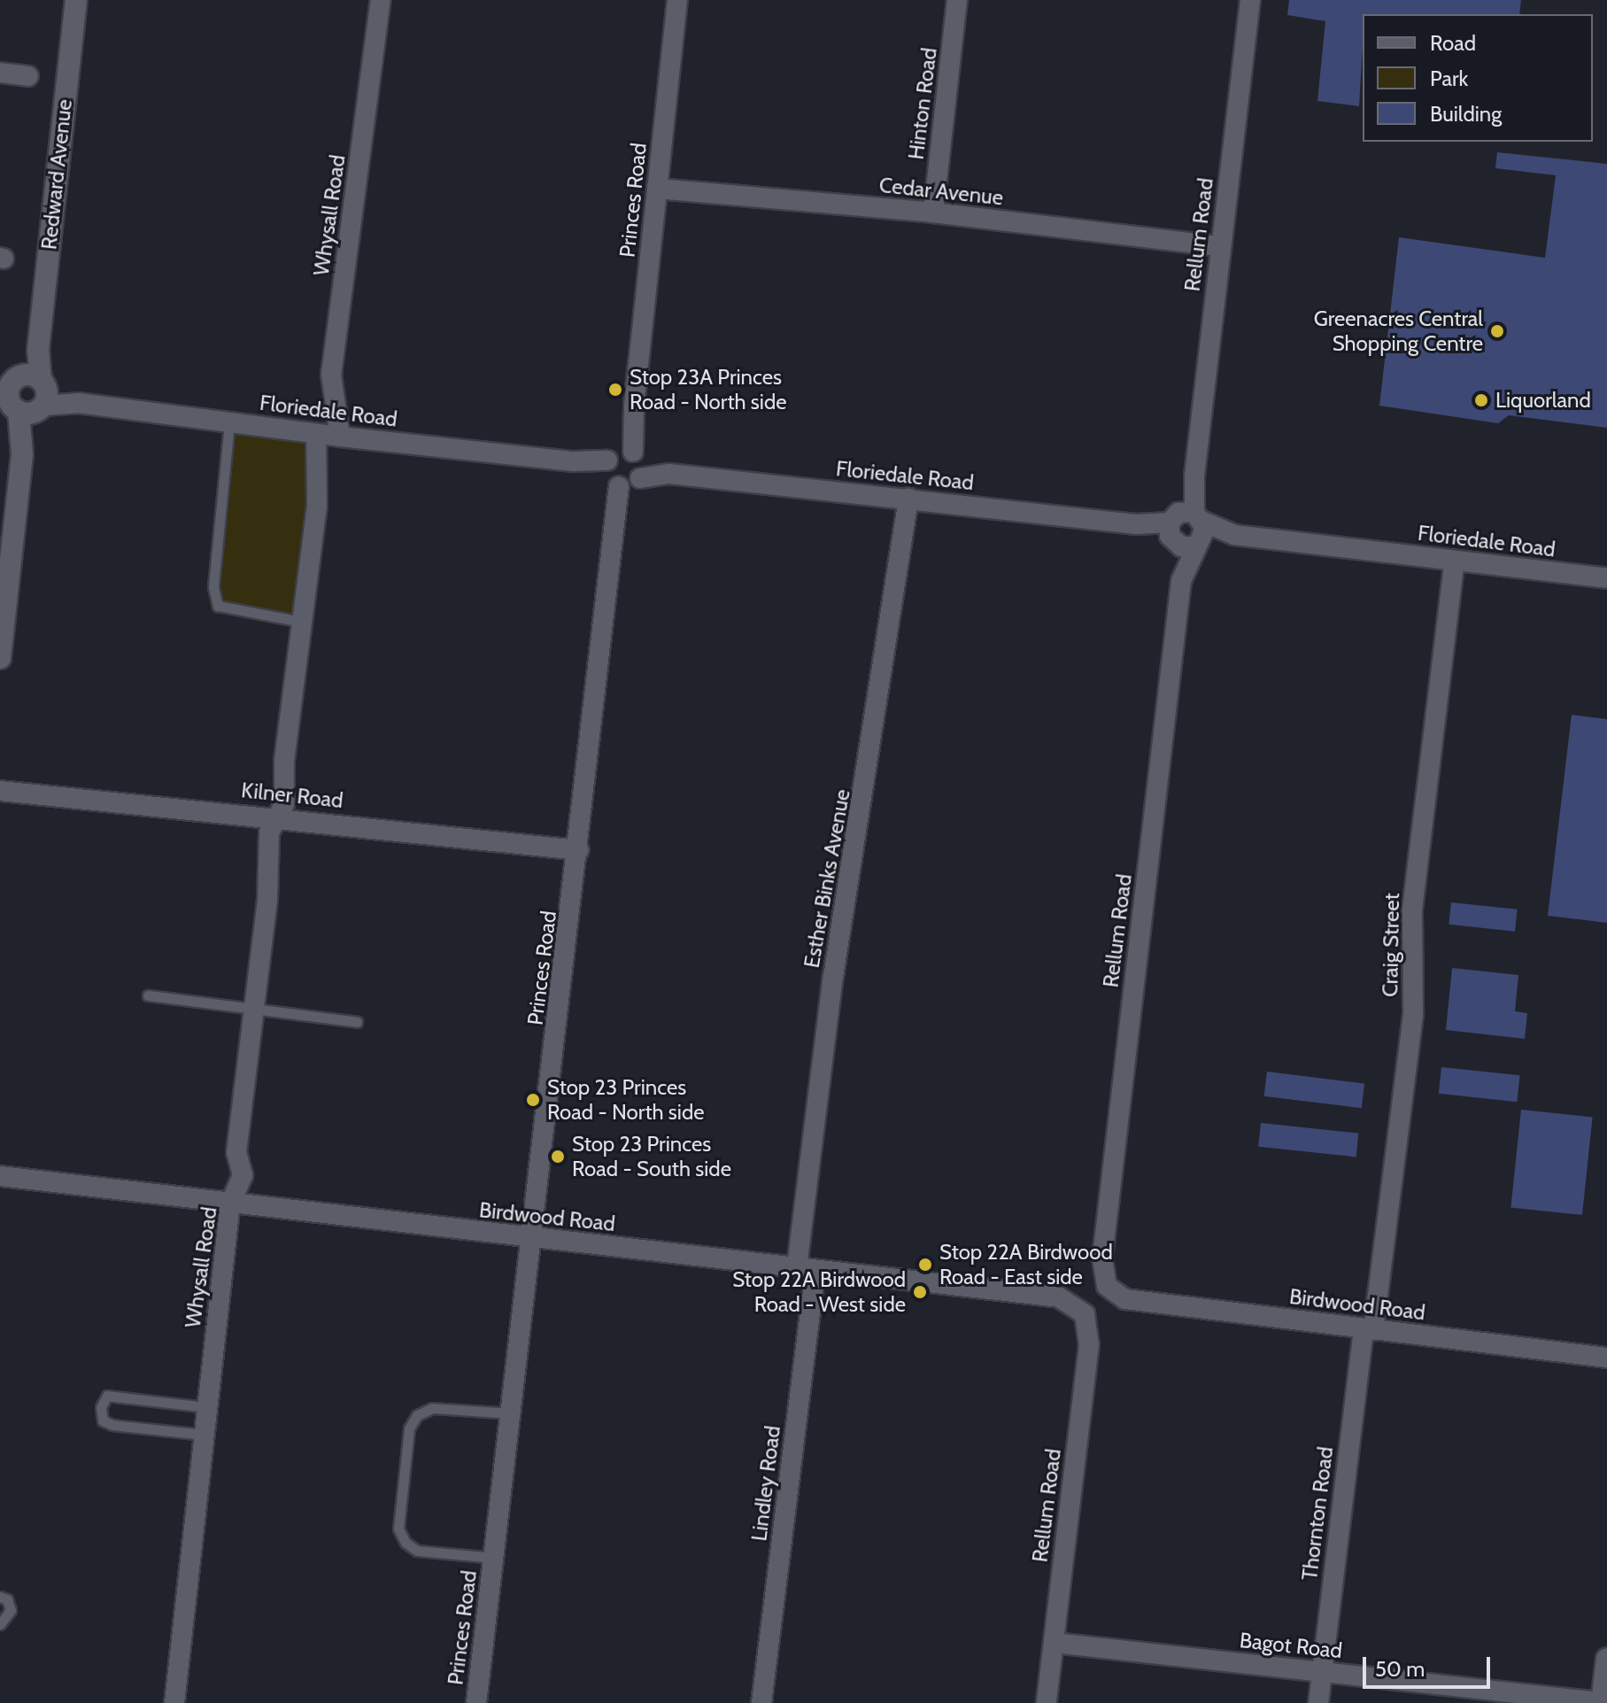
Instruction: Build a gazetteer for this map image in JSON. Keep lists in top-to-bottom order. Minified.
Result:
{"streets":{"street":["Hinton Road","Redward Avenue","Cedar Avenue","Princes Road","Whysall Road","Rellum Road","Floriedale Road","Kilner Road","Esther Binks Avenue","Craig Street","Birdwood Road","Lindley Road","Thornton Road","Bagot Road"]},"crossings":[["Hinton Road","Cedar Avenue"],["Redward Avenue","Floriedale Road"],["Cedar Avenue","Princes Road"],["Cedar Avenue","Rellum Road"],["Princes Road","Floriedale Road"],["Princes Road","Kilner Road"],["Princes Road","Birdwood Road"],["Whysall Road","Floriedale Road"],["Whysall Road","Kilner Road"],["Whysall Road","Birdwood Road"],["Rellum Road","Floriedale Road"],["Rellum Road","Birdwood Road"],["Rellum Road","Bagot Road"],["Floriedale Road","Esther Binks Avenue"],["Floriedale Road","Craig Street"],["Esther Binks Avenue","Birdwood Road"],["Esther Binks Avenue","Lindley Road"],["Craig Street","Birdwood Road"],["Craig Street","Thornton Road"],["Birdwood Road","Lindley Road"],["Birdwood Road","Thornton Road"],["Thornton Road","Bagot Road"]],"places":["Greenacres Central Shopping Centre","Stop 23A Princes Road - North side","Liquorland","Stop 23 Princes Road - North side","Stop 23 Princes Road - South side","Stop 22A Birdwood Road - East side","Stop 22A Birdwood Road - West side"],"legend":["Road","Park","Building"],"scale_bar":"50 m"}
